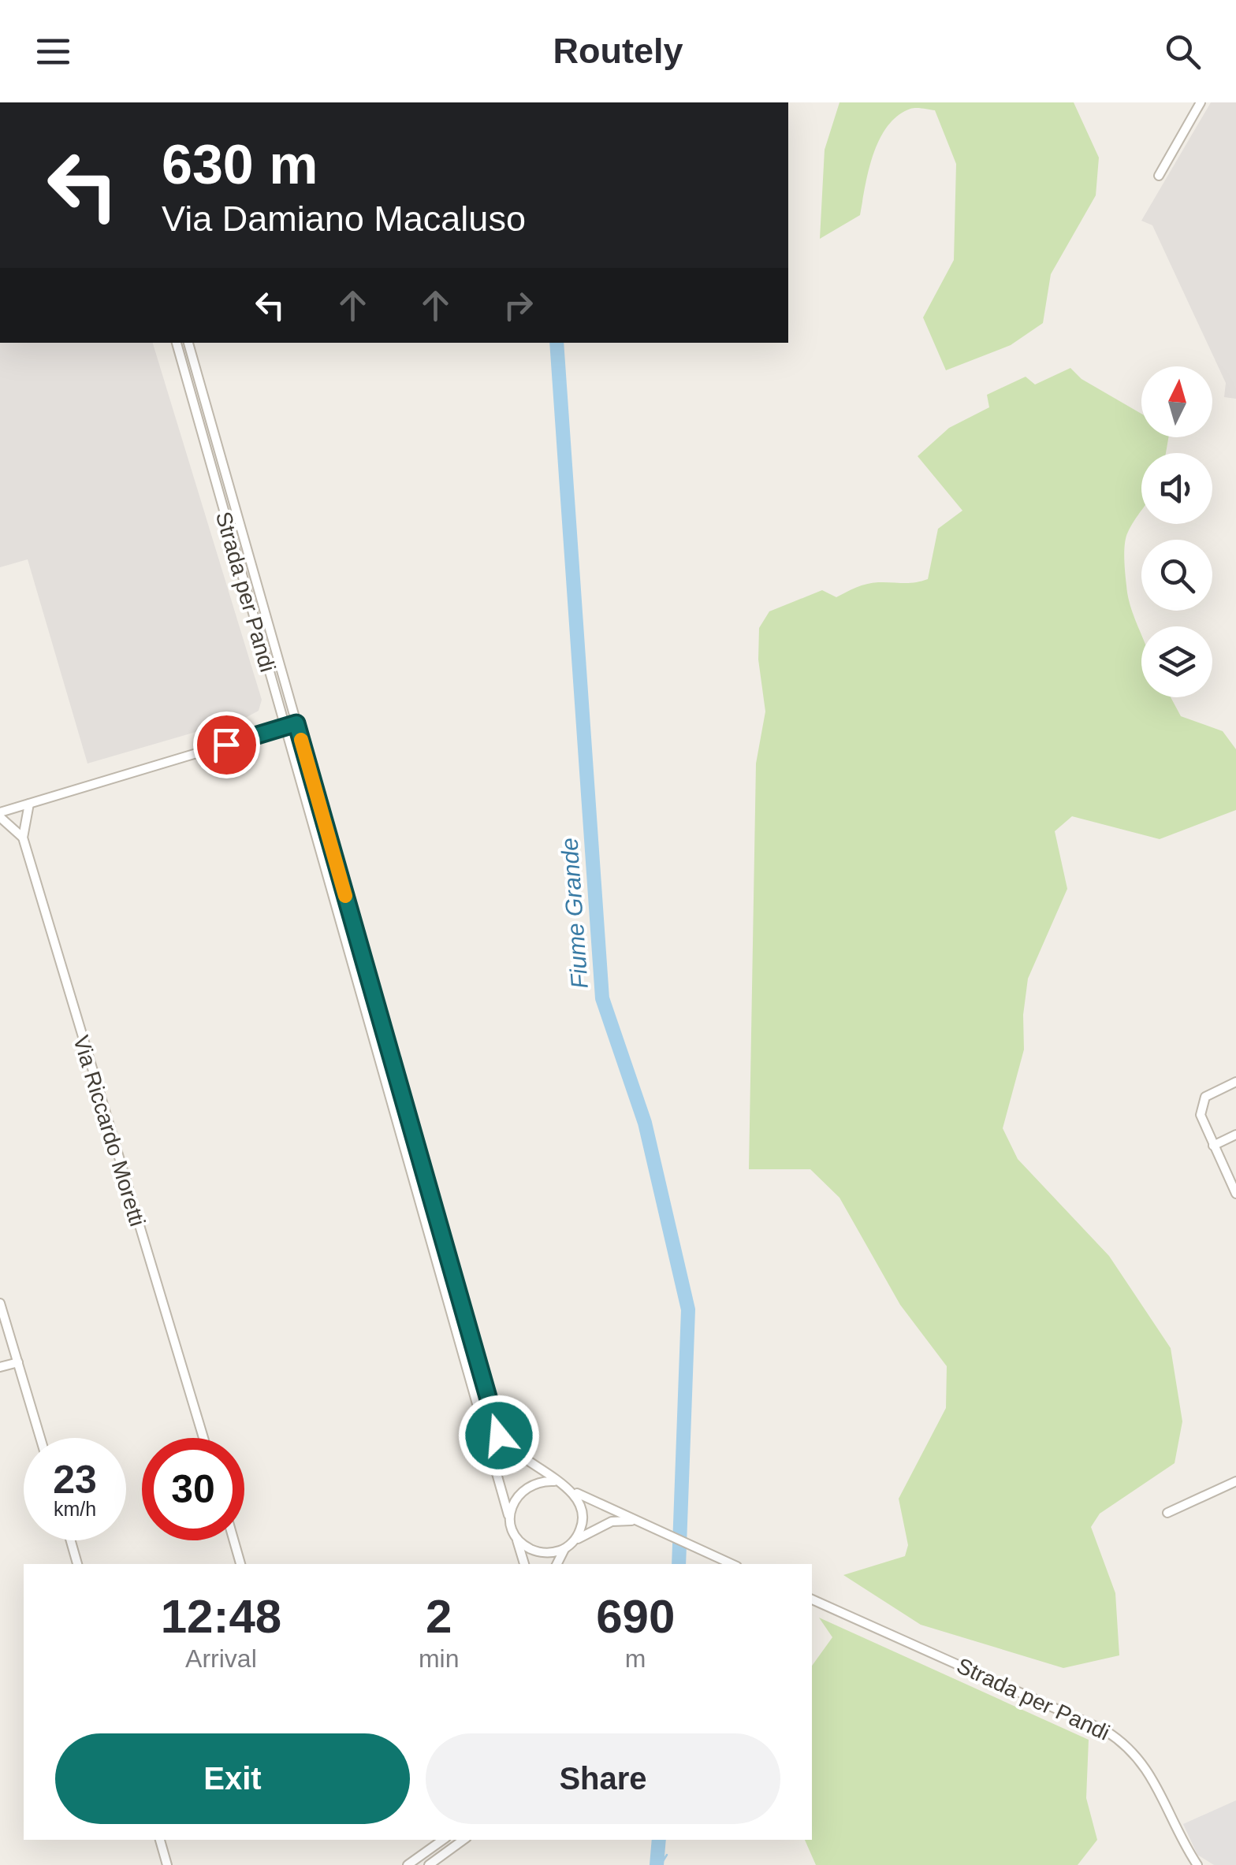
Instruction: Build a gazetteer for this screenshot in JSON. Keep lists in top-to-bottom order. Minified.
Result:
{"streets":{"street":["Strada per Pandi","Via Riccardo Moretti"]},"water":["Fiume Grande"],"north":"top","page":{"header":"Routely","turn":["630 m","Via Damiano Macaluso"],"speed":"23 km/h","limit":"30","eta":["12:48","Arrival","2","min","690","m"],"buttons":["Exit","Share"]}}
